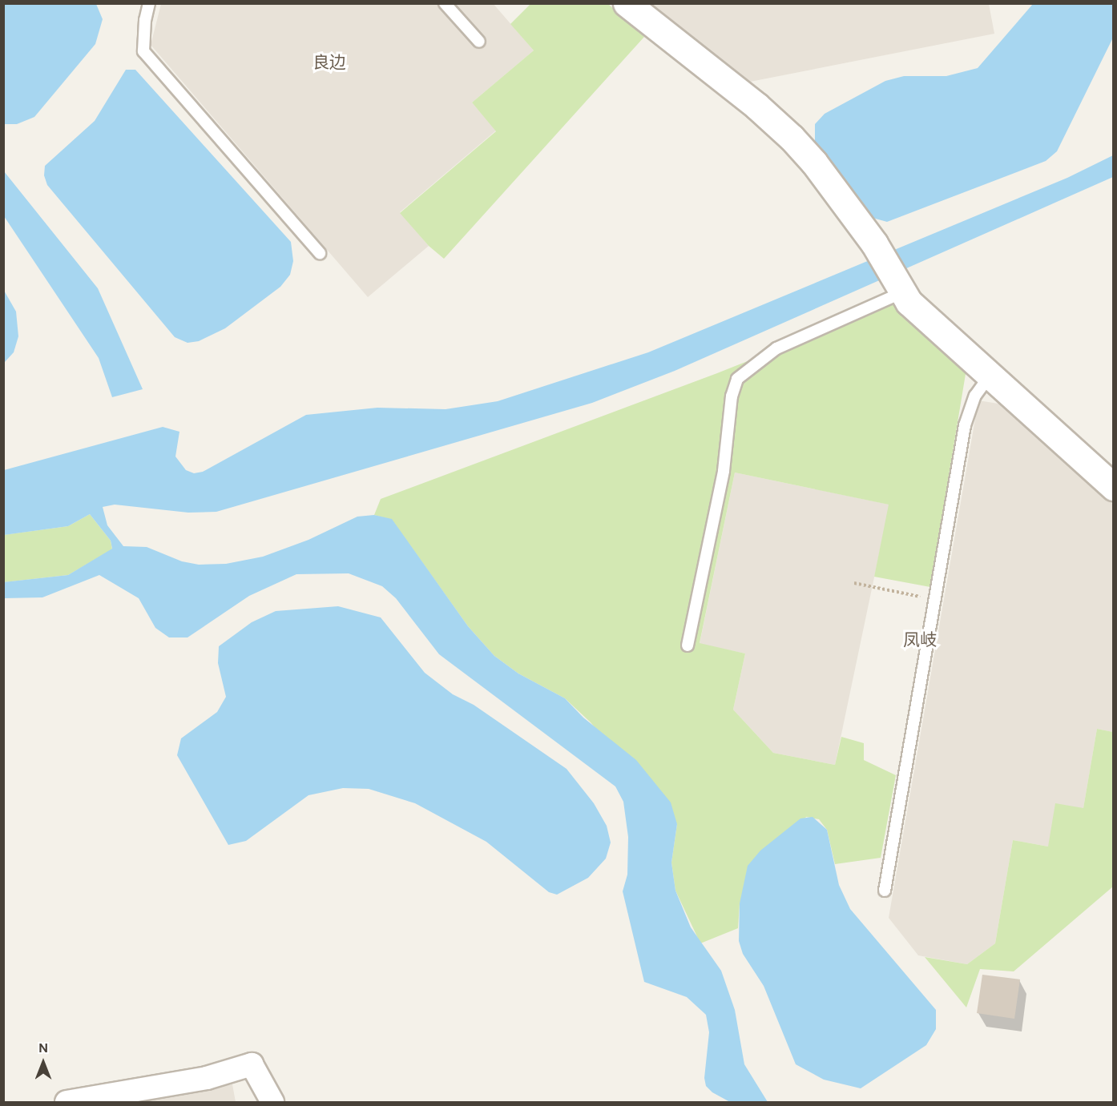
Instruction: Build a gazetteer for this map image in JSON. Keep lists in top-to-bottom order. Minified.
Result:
{"districts":["良边","凤岐"],"north":"top"}
